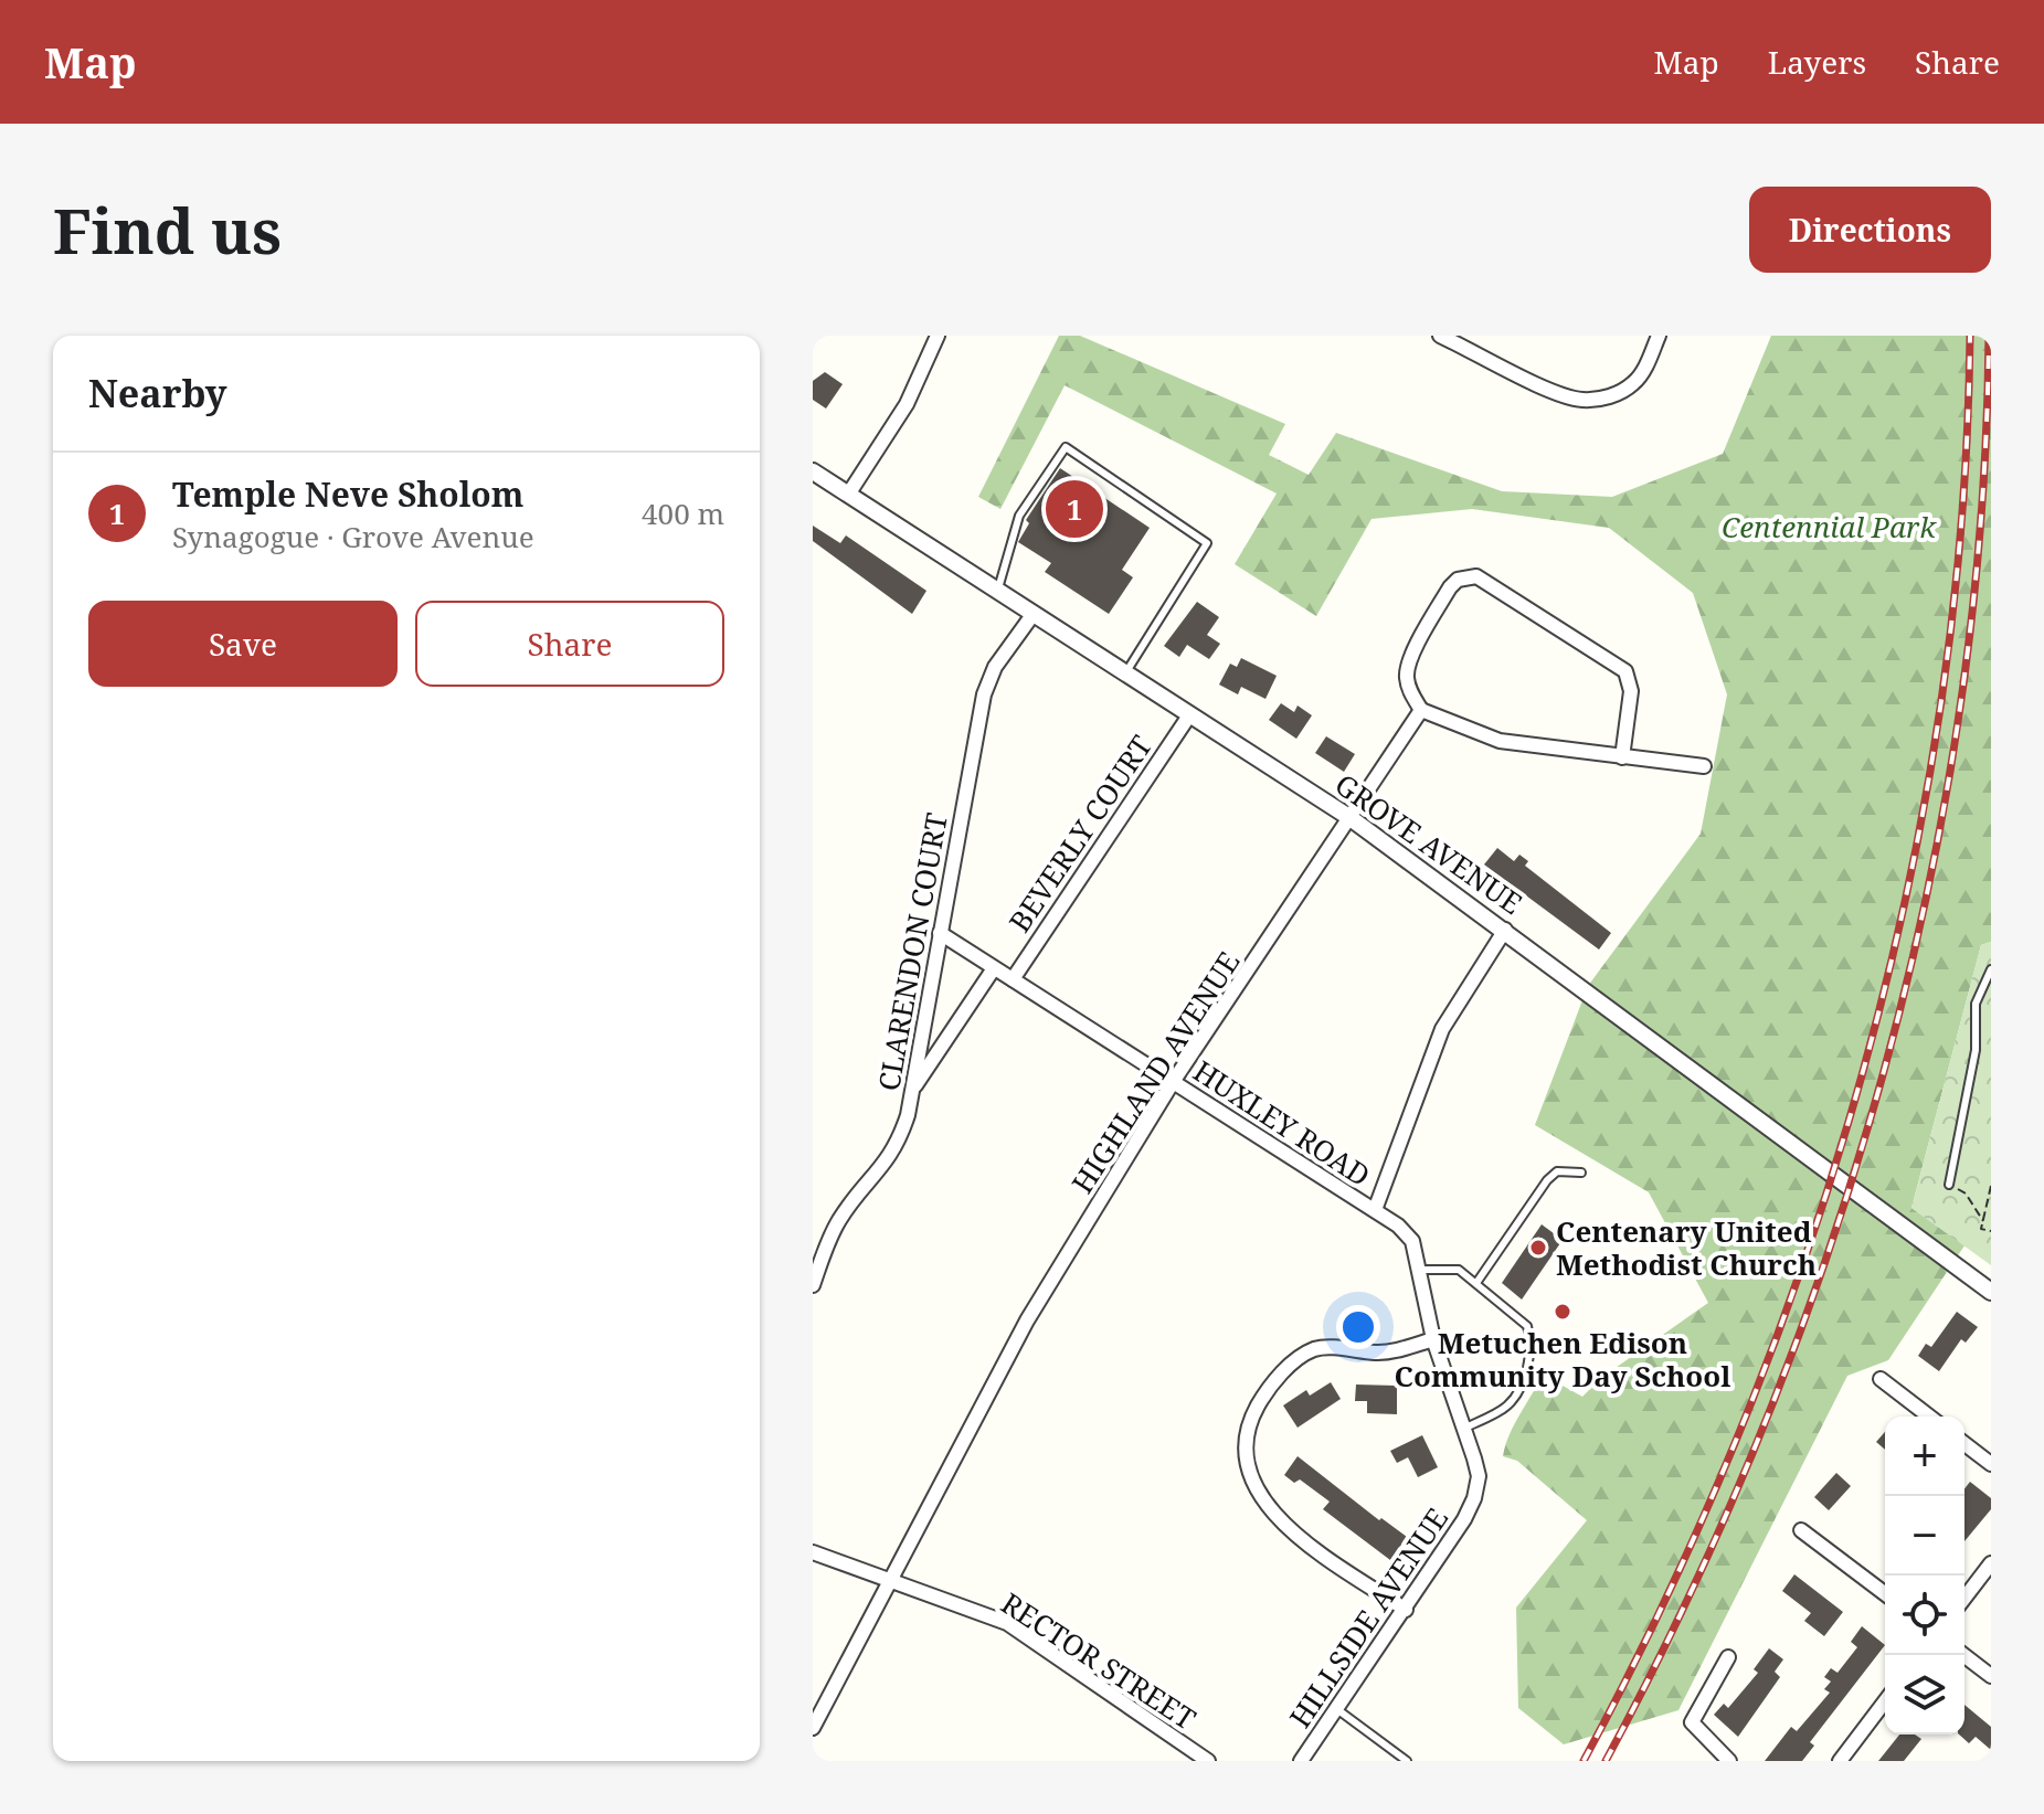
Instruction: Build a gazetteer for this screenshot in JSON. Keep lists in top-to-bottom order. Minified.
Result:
{"streets":{"street":["BEVERLY COURT","GROVE AVENUE","CLARENDON COURT","HIGHLAND AVENUE","HUXLEY ROAD","HILLSIDE AVENUE","RECTOR STREET"]},"crossings":[["BEVERLY COURT","GROVE AVENUE"],["BEVERLY COURT","HUXLEY ROAD"],["GROVE AVENUE","CLARENDON COURT"],["GROVE AVENUE","HIGHLAND AVENUE"],["CLARENDON COURT","HUXLEY ROAD"],["HIGHLAND AVENUE","HUXLEY ROAD"],["HIGHLAND AVENUE","RECTOR STREET"],["HUXLEY ROAD","HILLSIDE AVENUE"]],"parks":["Centennial Park"],"places":["Centenary United Methodist Church","Metuchen Edison Community Day School"],"page":{"header":"Map","nav":["Map","Layers","Share"],"buttons":["Directions",["Save","Share"]],"title":"Find us","heading":"Nearby","list":[{"mark":"1","name":"Temple Neve Sholom","note":"Synagogue · Grove Avenue","value":"400 m"}],"pins":"1","map_buttons":["+","−"]}}
